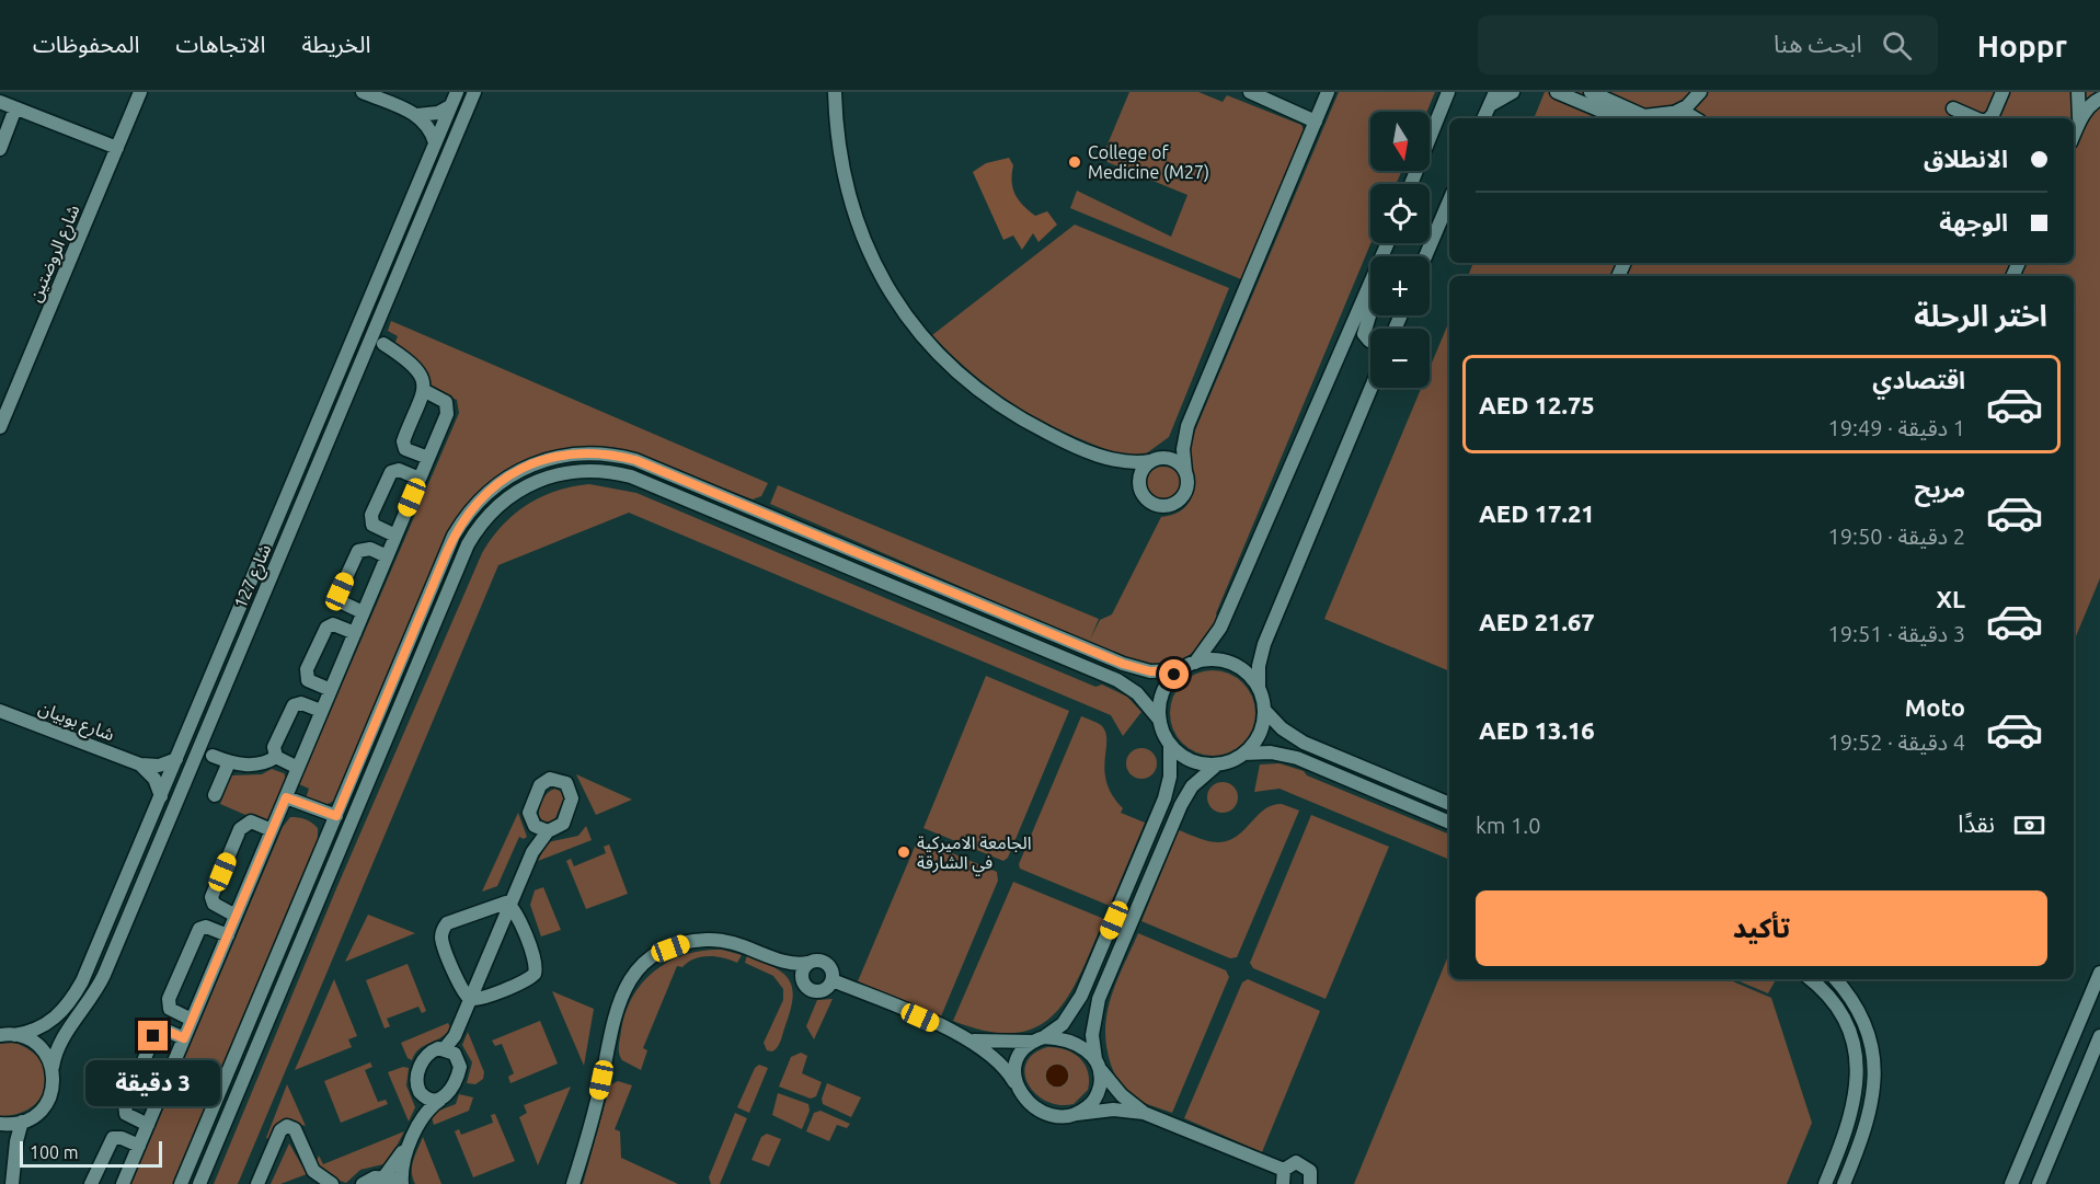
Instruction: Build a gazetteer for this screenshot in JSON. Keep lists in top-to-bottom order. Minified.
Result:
{"streets":{"street":["شارع الروضتين","شارع 127","شارع بوبيان"]},"crossings":[["شارع 127","شارع بوبيان"]],"places":["College of Medicine (M27)","الجامعة الاميركية في الشارقة"],"scale_bar":"100 m","north":"bottom","page":{"header":"Hoppr","search":"ابحث هنا","nav":["الخريطة","الاتجاهات","المحفوظات"],"map_buttons":["+","−"],"banner":["الانطلاق","الوجهة"],"heading":"اختر الرحلة","list":[{"name":"اقتصادي","note":"1 دقيقة · 19:49","value":"AED 12.75"},{"name":"مريح","note":"2 دقيقة · 19:50","value":"AED 17.21"},{"name":"XL","note":"3 دقيقة · 19:51","value":"AED 21.67"},{"name":"Moto","note":"4 دقيقة · 19:52","value":"AED 13.16"}],"pay":["نقدًا","1.0 km"],"buttons":"تأكيد","bubble":"3 دقيقة","scale":"100 m"}}
